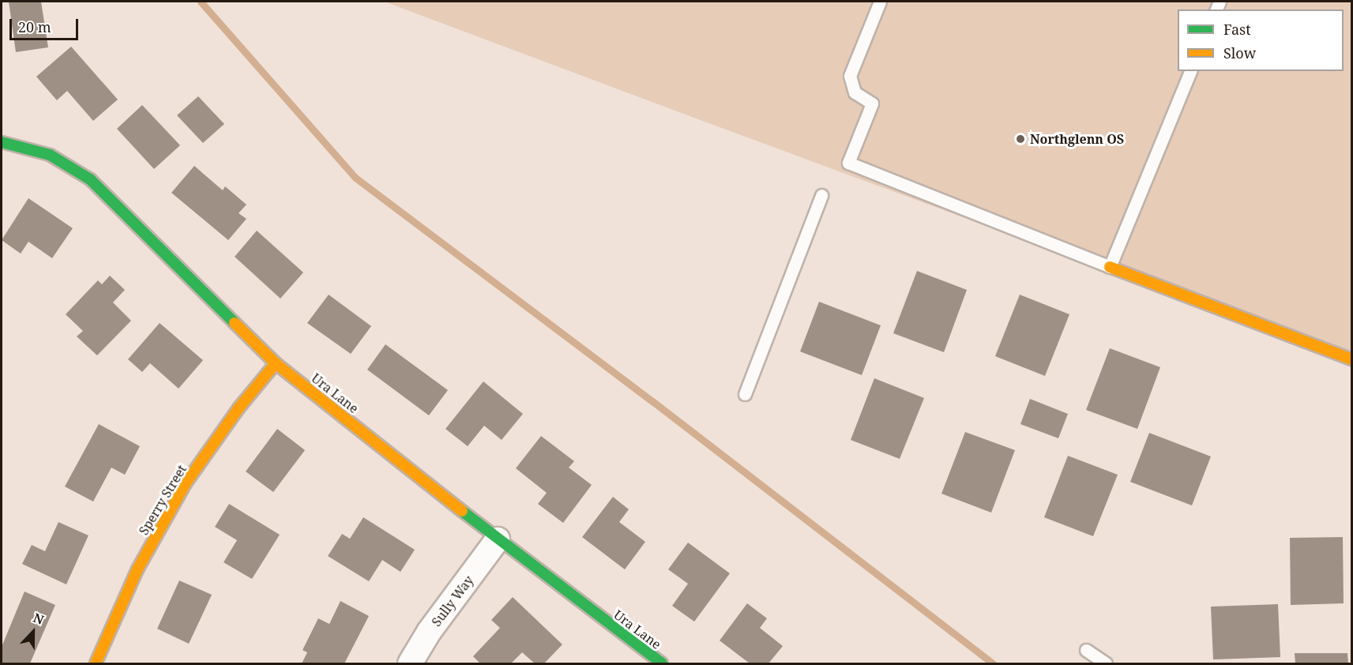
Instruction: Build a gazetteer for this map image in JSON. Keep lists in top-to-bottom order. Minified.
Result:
{"streets":{"street":["Ura Lane","Sperry Street","Sully Way"]},"crossings":[["Ura Lane","Sperry Street"],["Ura Lane","Sully Way"]],"places":["Northglenn OS"],"legend":["Fast","Slow"],"scale_bar":"20 m","north":"top"}
